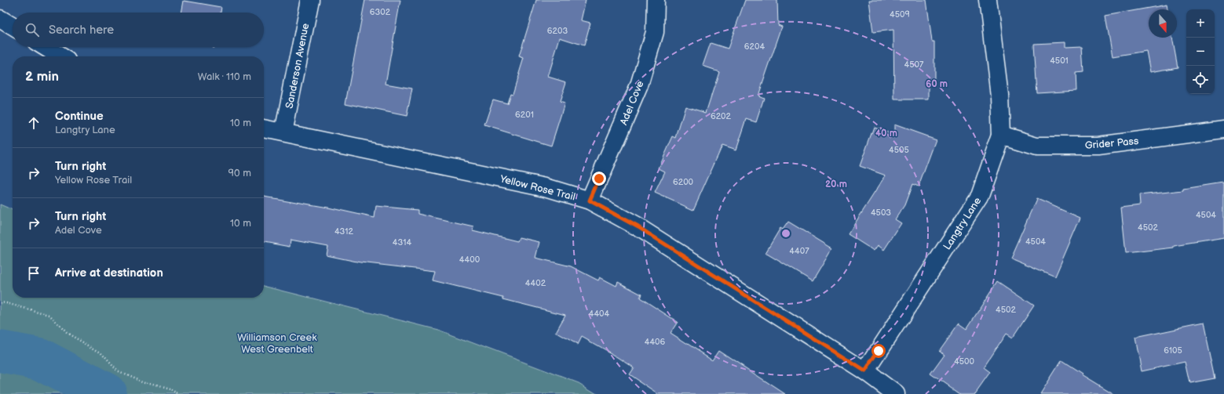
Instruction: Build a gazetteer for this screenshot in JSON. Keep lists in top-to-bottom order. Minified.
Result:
{"streets":{"street":["Sanderson Avenue","Adel Cove","Grider Pass","Yellow Rose Trail","Langtry Lane"]},"crossings":[["Sanderson Avenue","Yellow Rose Trail"],["Adel Cove","Yellow Rose Trail"],["Grider Pass","Langtry Lane"],["Yellow Rose Trail","Langtry Lane"]],"parks":["Williamson Creek West Greenbelt"],"house_numbers":["6302","4509","6203","6204","4501","4507","6201","6202","4505","6200","4503","4504","4502","4312","4504","4314","4407","4400","4402","4502","4404","4406","6105","4500"],"north":"bottom","page":{"map_buttons":["+","−"],"search":"Search here","heading":["2 min","Walk · 110 m"],"list":[["Continue","Langtry Lane","10 m"],["Turn right","Yellow Rose Trail","90 m"],["Turn right","Adel Cove","10 m"],"Arrive at destination"]},"rings":["60 m","40 m","20 m"]}
